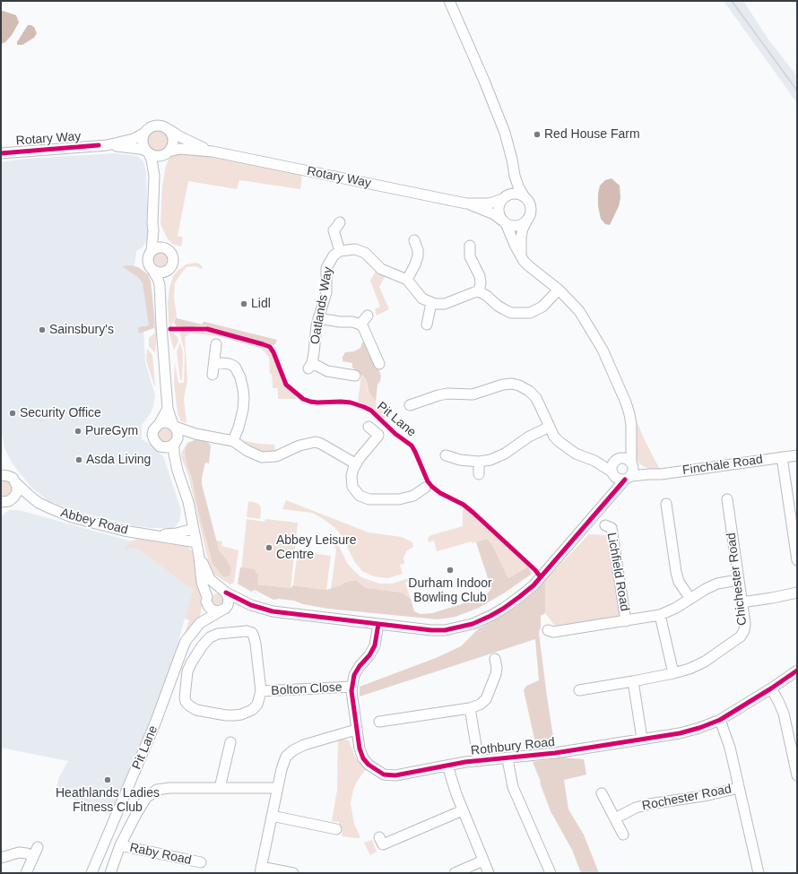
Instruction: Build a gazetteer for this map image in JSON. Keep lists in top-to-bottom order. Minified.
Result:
{"streets":{"street":["Rotary Way","Oatlands Way","Pit Lane","Finchale Road","Abbey Road","Lichfield Road","Chichester Road","Bolton Close","Rothbury Road","Rochester Road","Raby Road"]},"crossings":[["Lichfield Road","Chichester Road"],["Bolton Close","Rothbury Road"],["Rothbury Road","Rochester Road"]],"places":["Red House Farm","Lidl","Sainsbury's","Security Office","PureGym","Asda Living","Abbey Leisure Centre","Durham Indoor Bowling Club","Heathlands Ladies Fitness Club"]}
